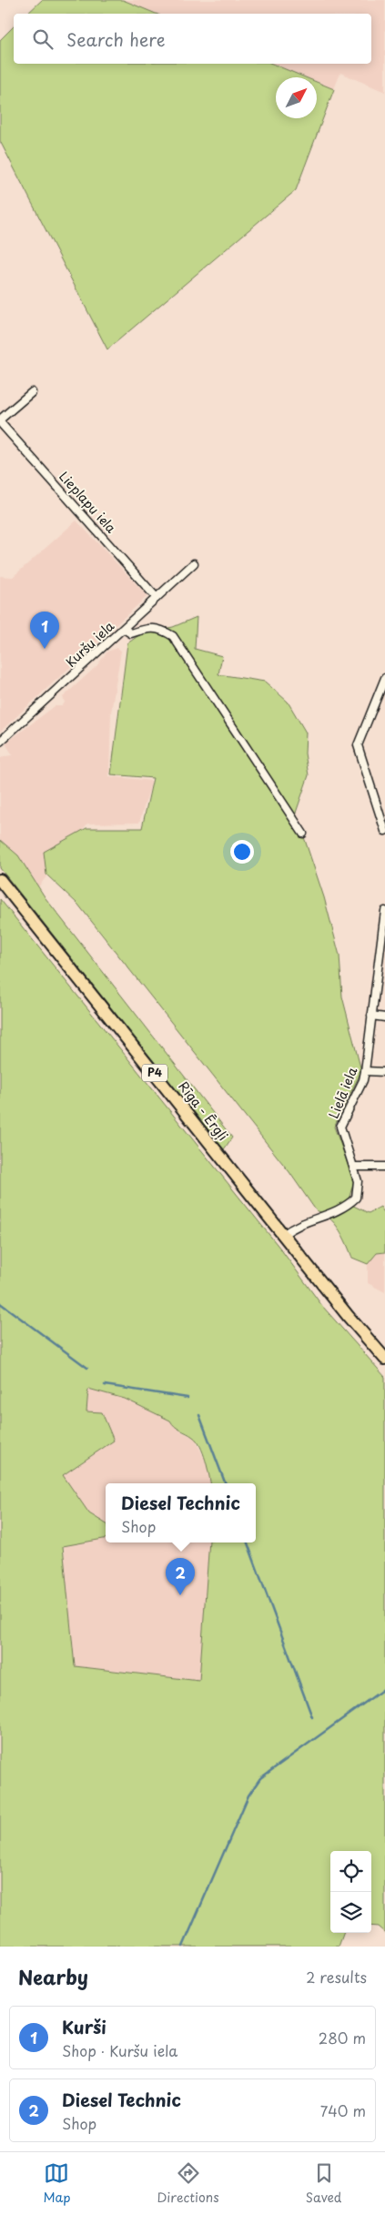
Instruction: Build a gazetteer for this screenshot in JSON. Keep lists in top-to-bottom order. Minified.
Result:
{"streets":{"main road":["P4","Rīga - Ērgļi"],"street":["Lieplapu iela","Kuršu iela","Lielā iela"]},"crossings":[["Lieplapu iela","Kuršu iela"],["Lielā iela","Rīga - Ērgļi"]],"north":"top right","page":{"search":"Search here","pins":["1","2"],"popup":["Diesel Technic","Shop"],"heading":["Nearby","2 results"],"list":[{"mark":"1","name":"Kurši","note":"Shop · Kuršu iela","value":"280 m"},{"mark":"2","name":"Diesel Technic","note":"Shop","value":"740 m"}],"nav":["Map","Directions","Saved"]}}
